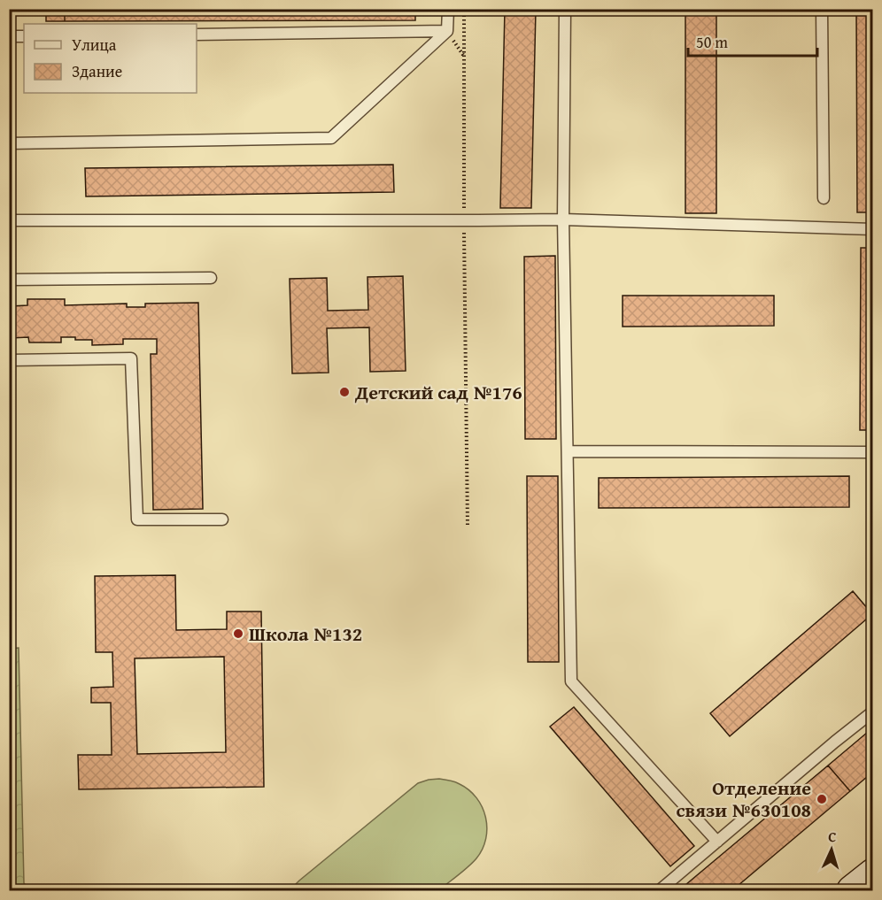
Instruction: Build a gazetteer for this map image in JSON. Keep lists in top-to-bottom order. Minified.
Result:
{"places":["Детский сад №176","Школа №132","Отделение связи №630108"],"legend":["Улица","Здание"],"scale_bar":"50 m","north":"top"}
